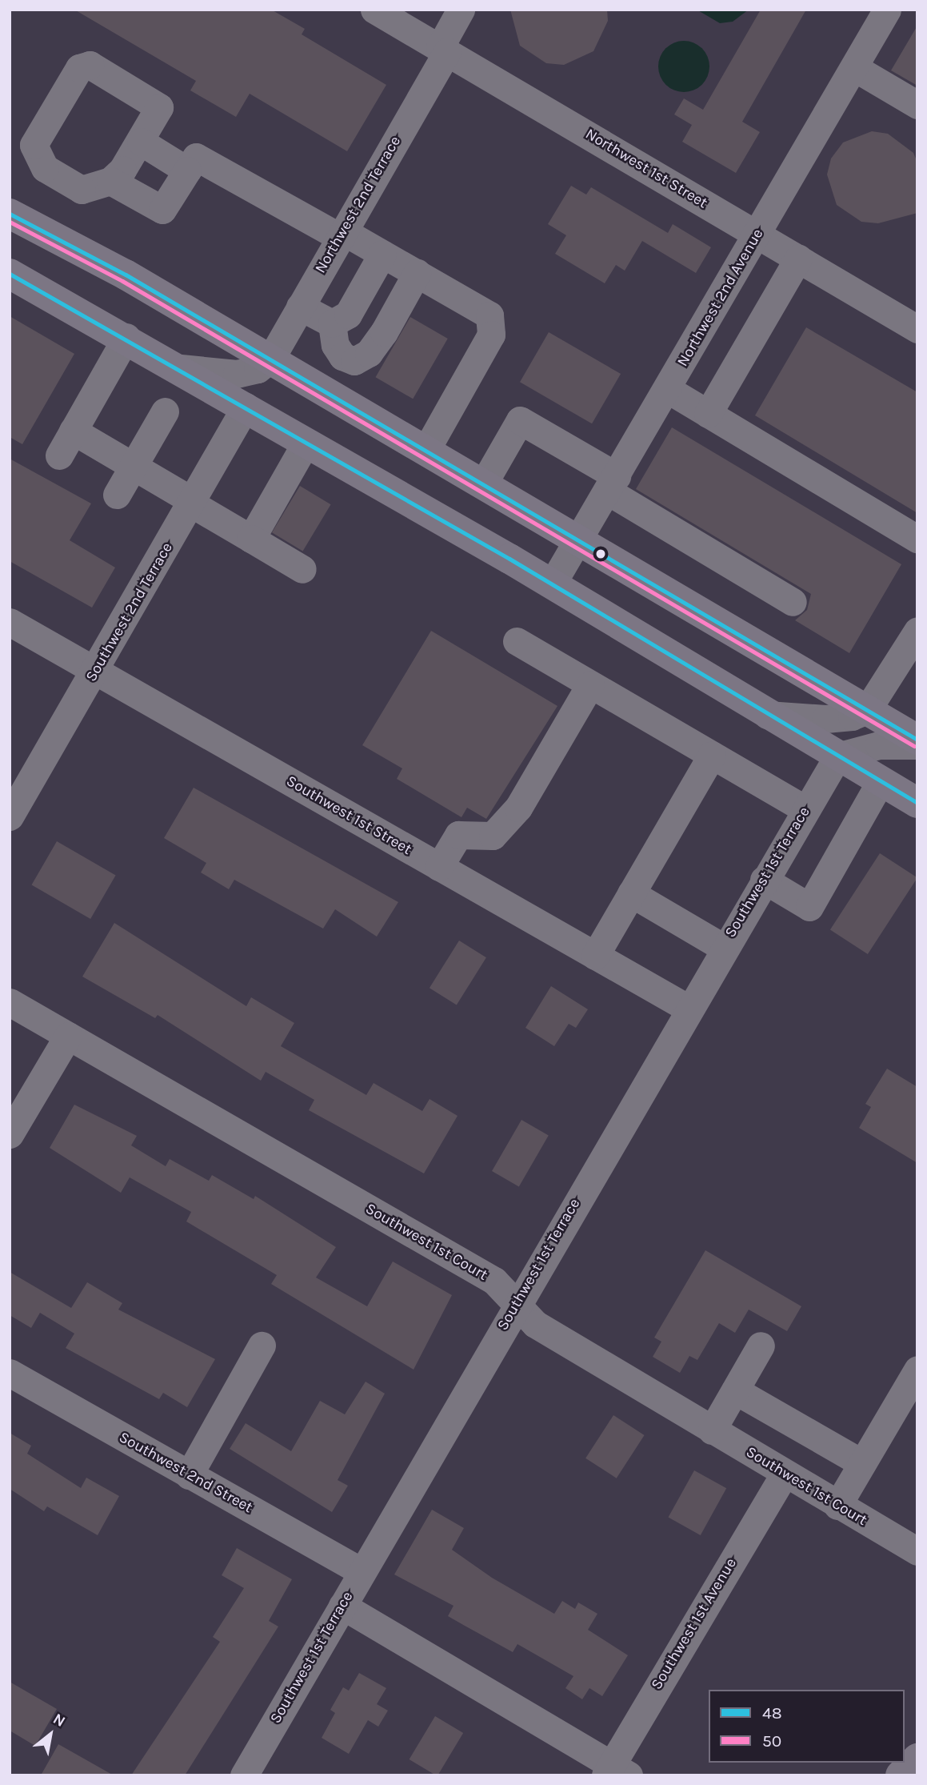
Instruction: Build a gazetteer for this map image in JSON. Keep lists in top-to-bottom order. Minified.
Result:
{"streets":{"street":["Northwest 1st Street","Northwest 2nd Terrace","Northwest 2nd Avenue","Southwest 2nd Terrace","Southwest 1st Street","Southwest 1st Terrace","Southwest 1st Court","Southwest 2nd Street","Southwest 1st Avenue"]},"crossings":[["Northwest 1st Street","Northwest 2nd Terrace"],["Northwest 1st Street","Northwest 2nd Avenue"],["Southwest 2nd Terrace","Southwest 1st Street"],["Southwest 1st Street","Southwest 1st Terrace"],["Southwest 1st Terrace","Southwest 1st Court"],["Southwest 1st Terrace","Southwest 2nd Street"],["Southwest 1st Court","Southwest 1st Avenue"]],"lines":["transit line 48","transit line 50"],"legend":["48","50"],"north":"top right"}
